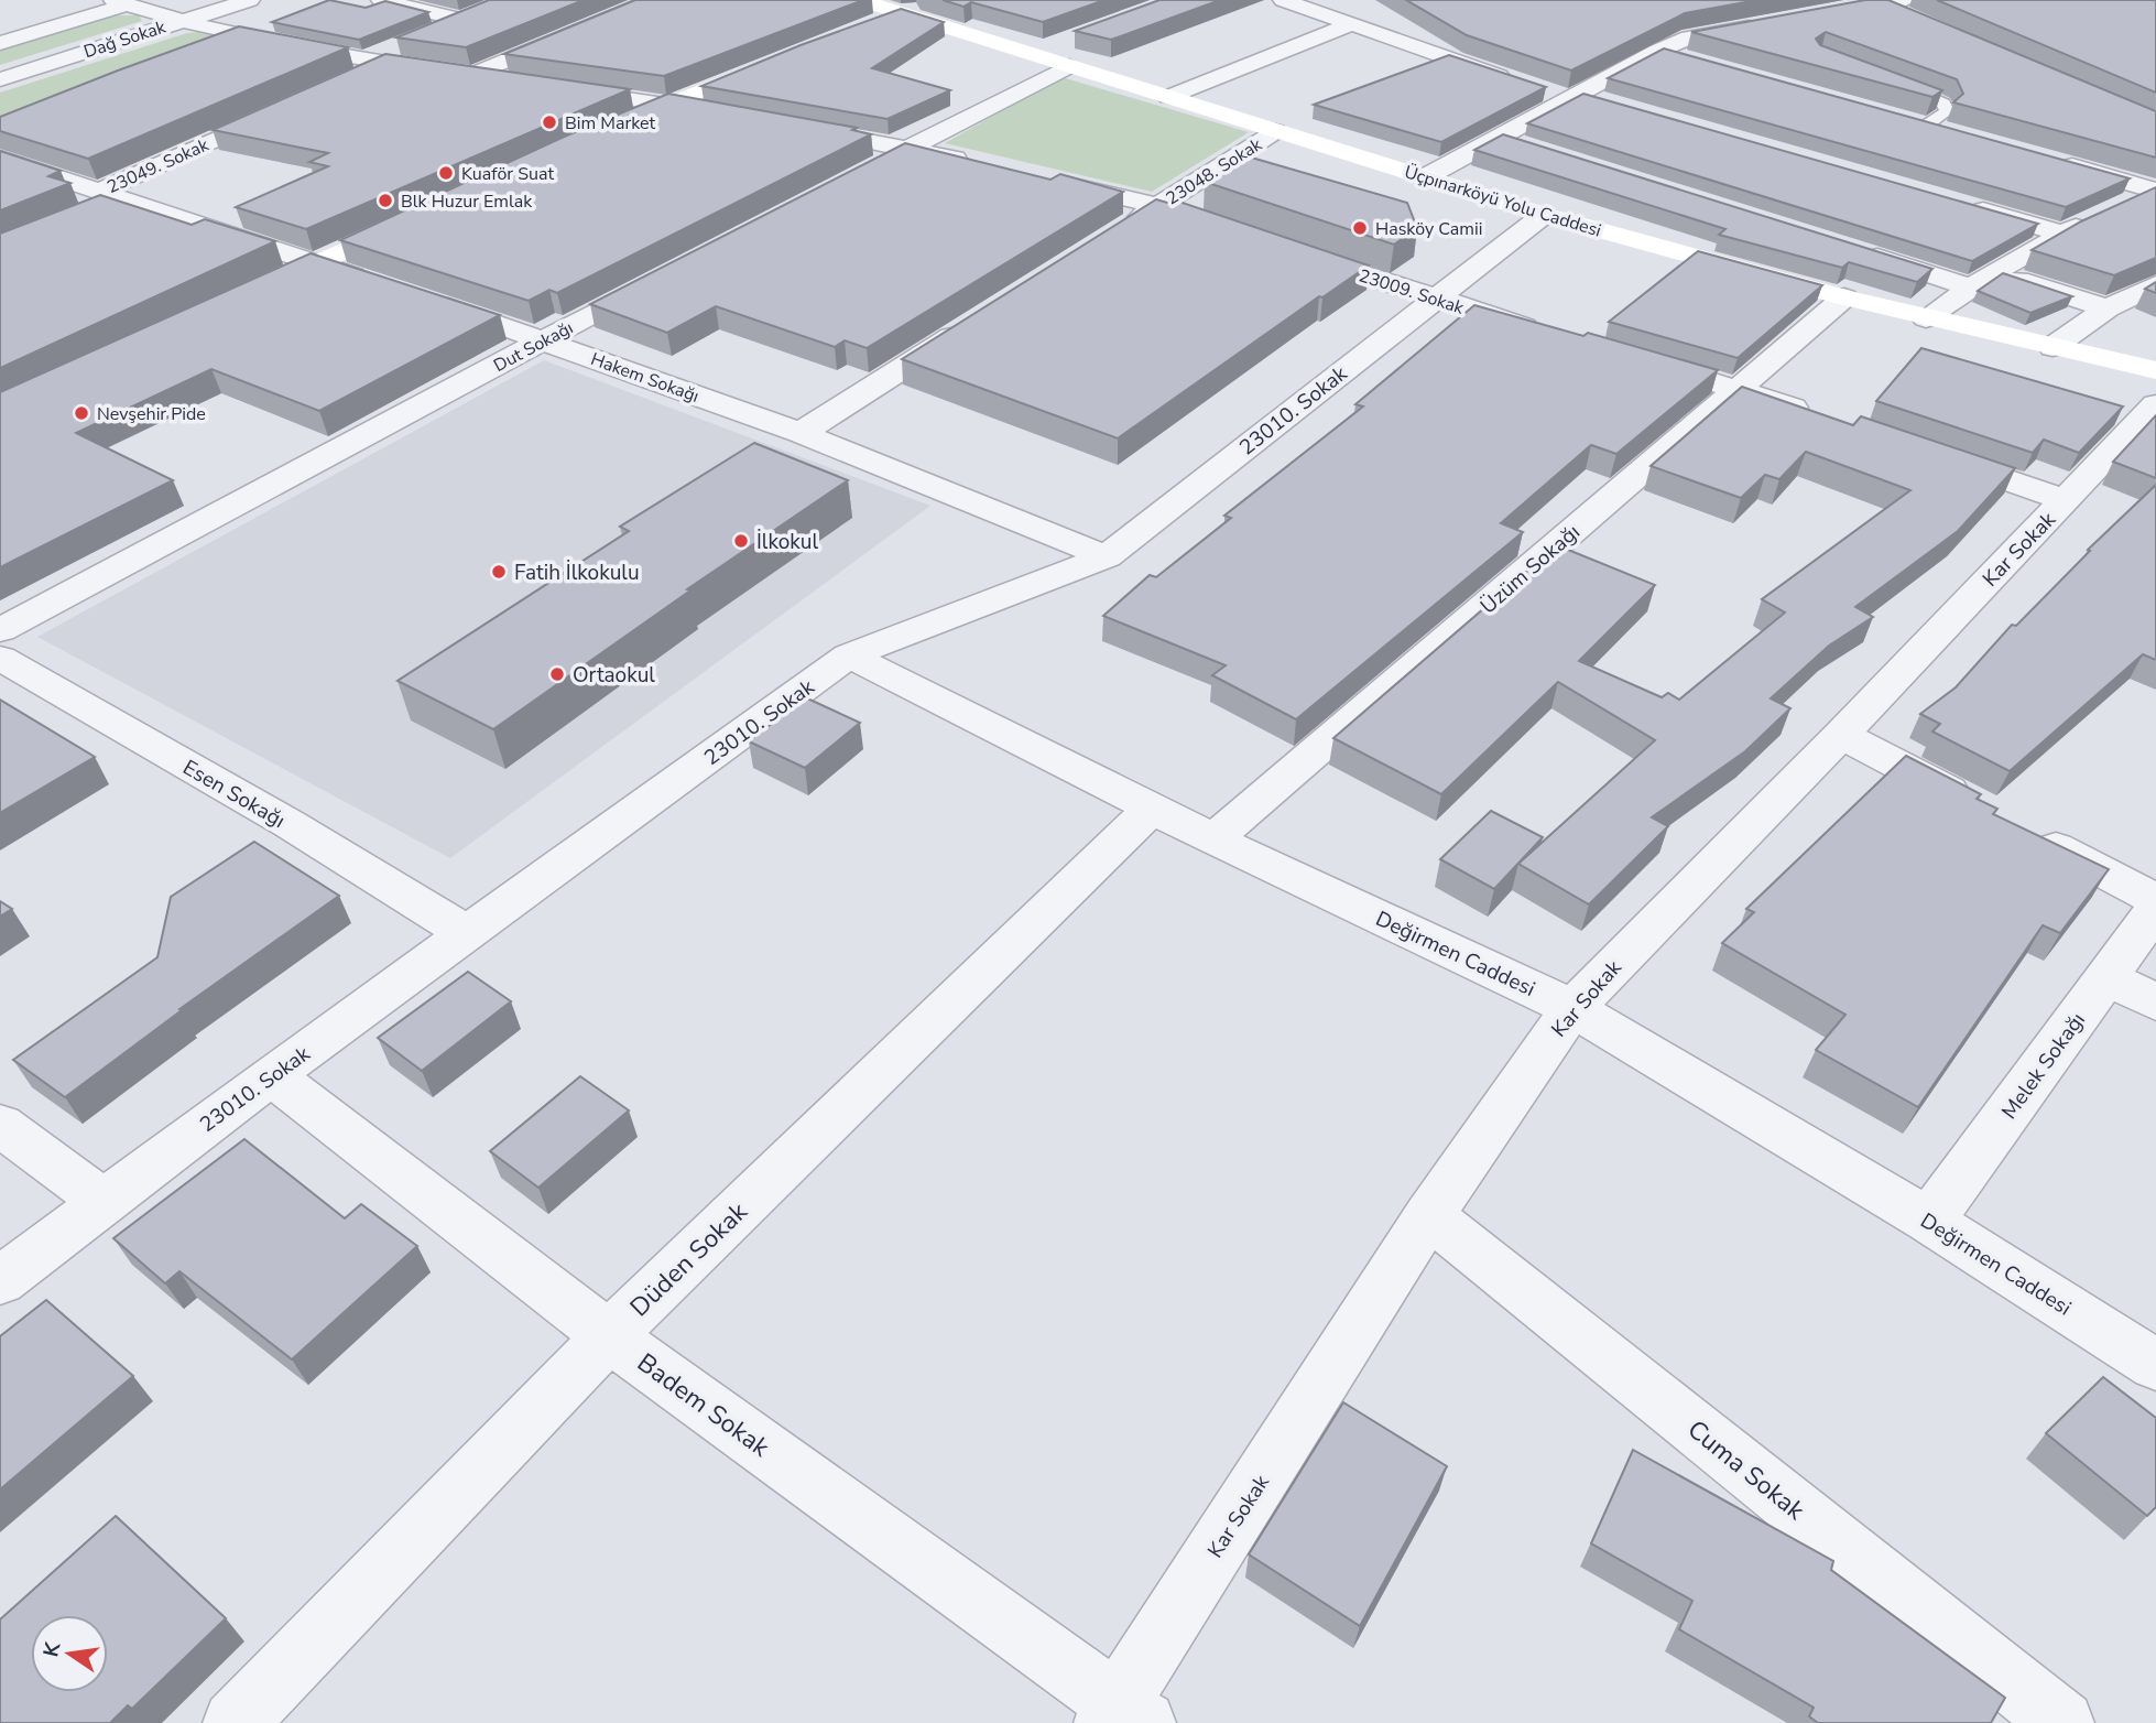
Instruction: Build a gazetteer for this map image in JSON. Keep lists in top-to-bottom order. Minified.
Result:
{"streets":{"main road":["Üçpınarköyü Yolu Caddesi"],"street":["Dağ Sokak","23049. Sokak","23048. Sokak","23009. Sokak","Dut Sokağı","Hakem Sokağı","23010. Sokak","Kar Sokak","Üzüm Sokağı","Esen Sokağı","Değirmen Caddesi","Melek Sokağı","Düden Sokak","Badem Sokak","Cuma Sokak"]},"crossings":[["23048. Sokak","Üçpınarköyü Yolu Caddesi"],["Üçpınarköyü Yolu Caddesi","23010. Sokak"],["Üçpınarköyü Yolu Caddesi","Üzüm Sokağı"],["23009. Sokak","23010. Sokak"],["Dut Sokağı","Hakem Sokağı"],["Hakem Sokağı","23010. Sokak"],["23010. Sokak","Esen Sokağı"],["23010. Sokak","Değirmen Caddesi"],["23010. Sokak","Badem Sokak"],["Kar Sokak","Değirmen Caddesi"],["Kar Sokak","Badem Sokak"],["Kar Sokak","Cuma Sokak"],["Üzüm Sokağı","Değirmen Caddesi"],["Değirmen Caddesi","Melek Sokağı"],["Değirmen Caddesi","Düden Sokak"],["Düden Sokak","Badem Sokak"]],"places":["Bim Market","Kuaför Suat","Blk Huzur Emlak","Hasköy Camii","Nevşehir Pide","İlkokul","Fatih İlkokulu","Ortaokul"],"north":"left"}
